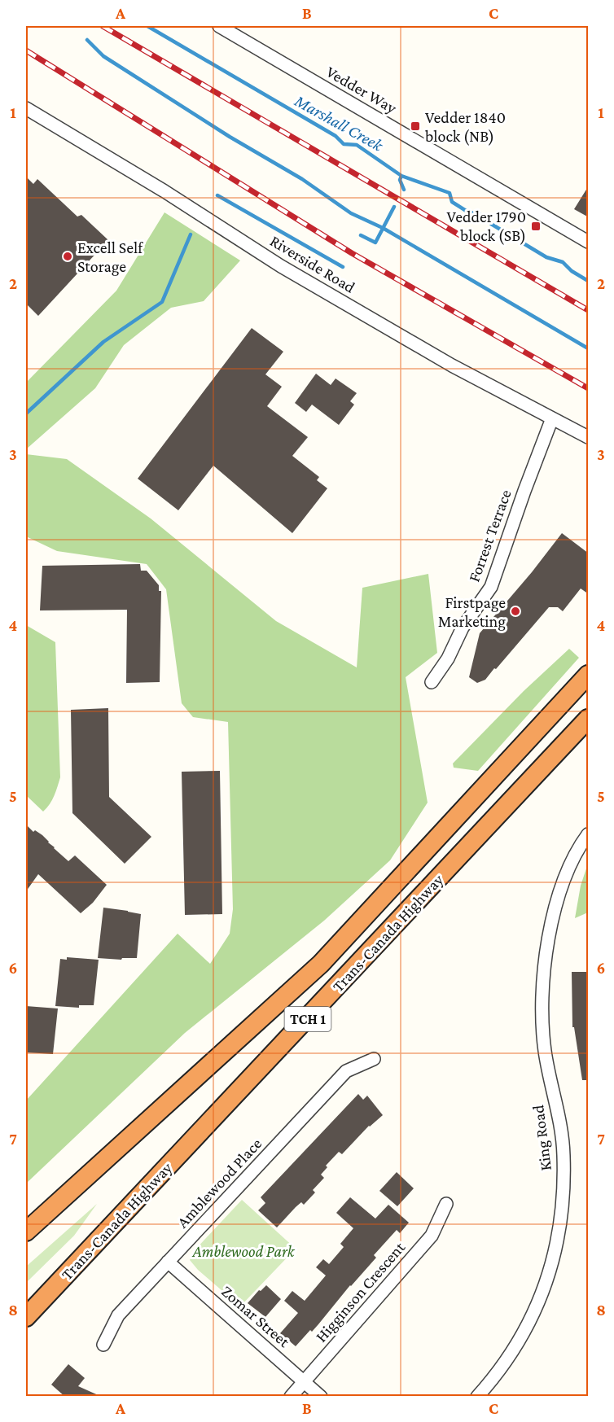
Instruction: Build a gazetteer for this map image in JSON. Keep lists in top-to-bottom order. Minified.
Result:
{"streets":{"highway":["Trans-Canada Highway","TCH 1"],"street":["Vedder Way","Riverside Road","Forrest Terrace","King Road","Amblewood Place","Higginson Crescent","Zomar Street"]},"crossings":[["Riverside Road","Forrest Terrace"],["Amblewood Place","Zomar Street"],["Higginson Crescent","Zomar Street"]],"water":["Marshall Creek"],"parks":["Amblewood Park"],"places":{"transit":["Vedder 1840 block (NB)","Vedder 1790 block (SB)"],"other":["Excell Self Storage","Firstpage Marketing"]},"grid":{"columns":["A","B","C"],"rows":["1","2","3","4","5","6","7","8"]}}
